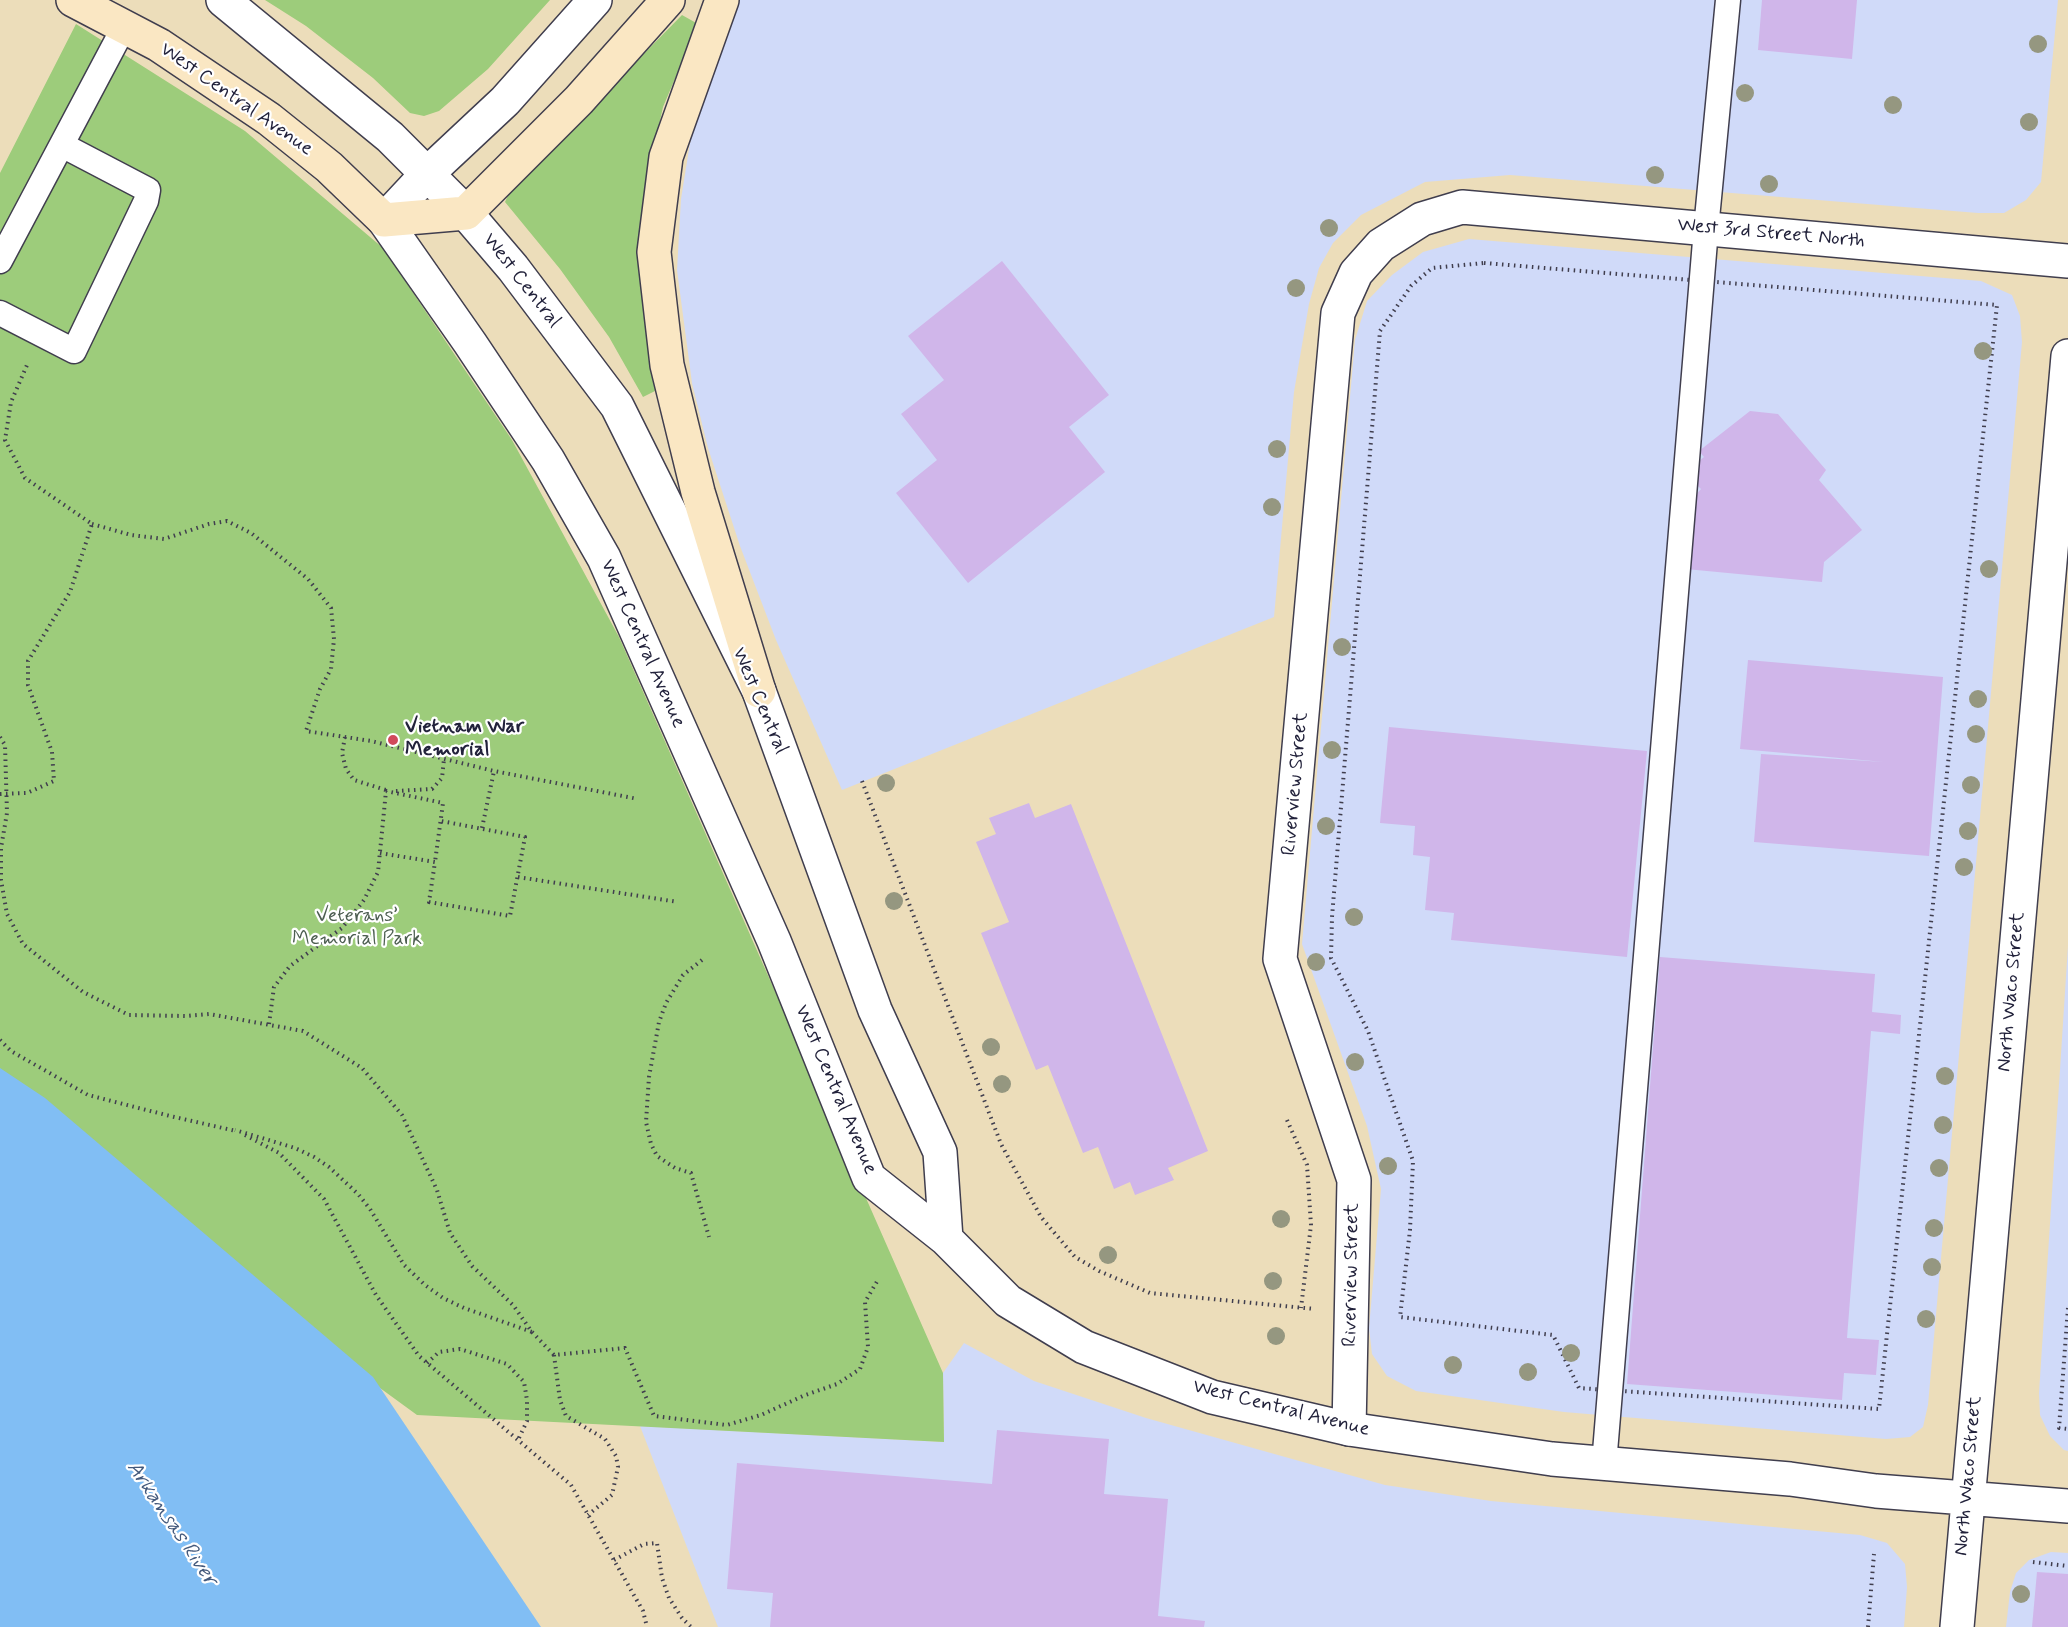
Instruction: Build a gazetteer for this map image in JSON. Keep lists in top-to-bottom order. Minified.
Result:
{"streets":{"main road":["West Central Avenue"],"street":["West 3rd Street North","West Central","Riverview Street","North Waco Street"]},"crossings":[["West Central Avenue","West Central"],["West Central Avenue","Riverview Street"],["West Central Avenue","North Waco Street"],["West 3rd Street North","Riverview Street"]],"water":["Arkansas River"],"parks":["Veterans’ Memorial Park"],"places":["Vietnam War Memorial"]}
